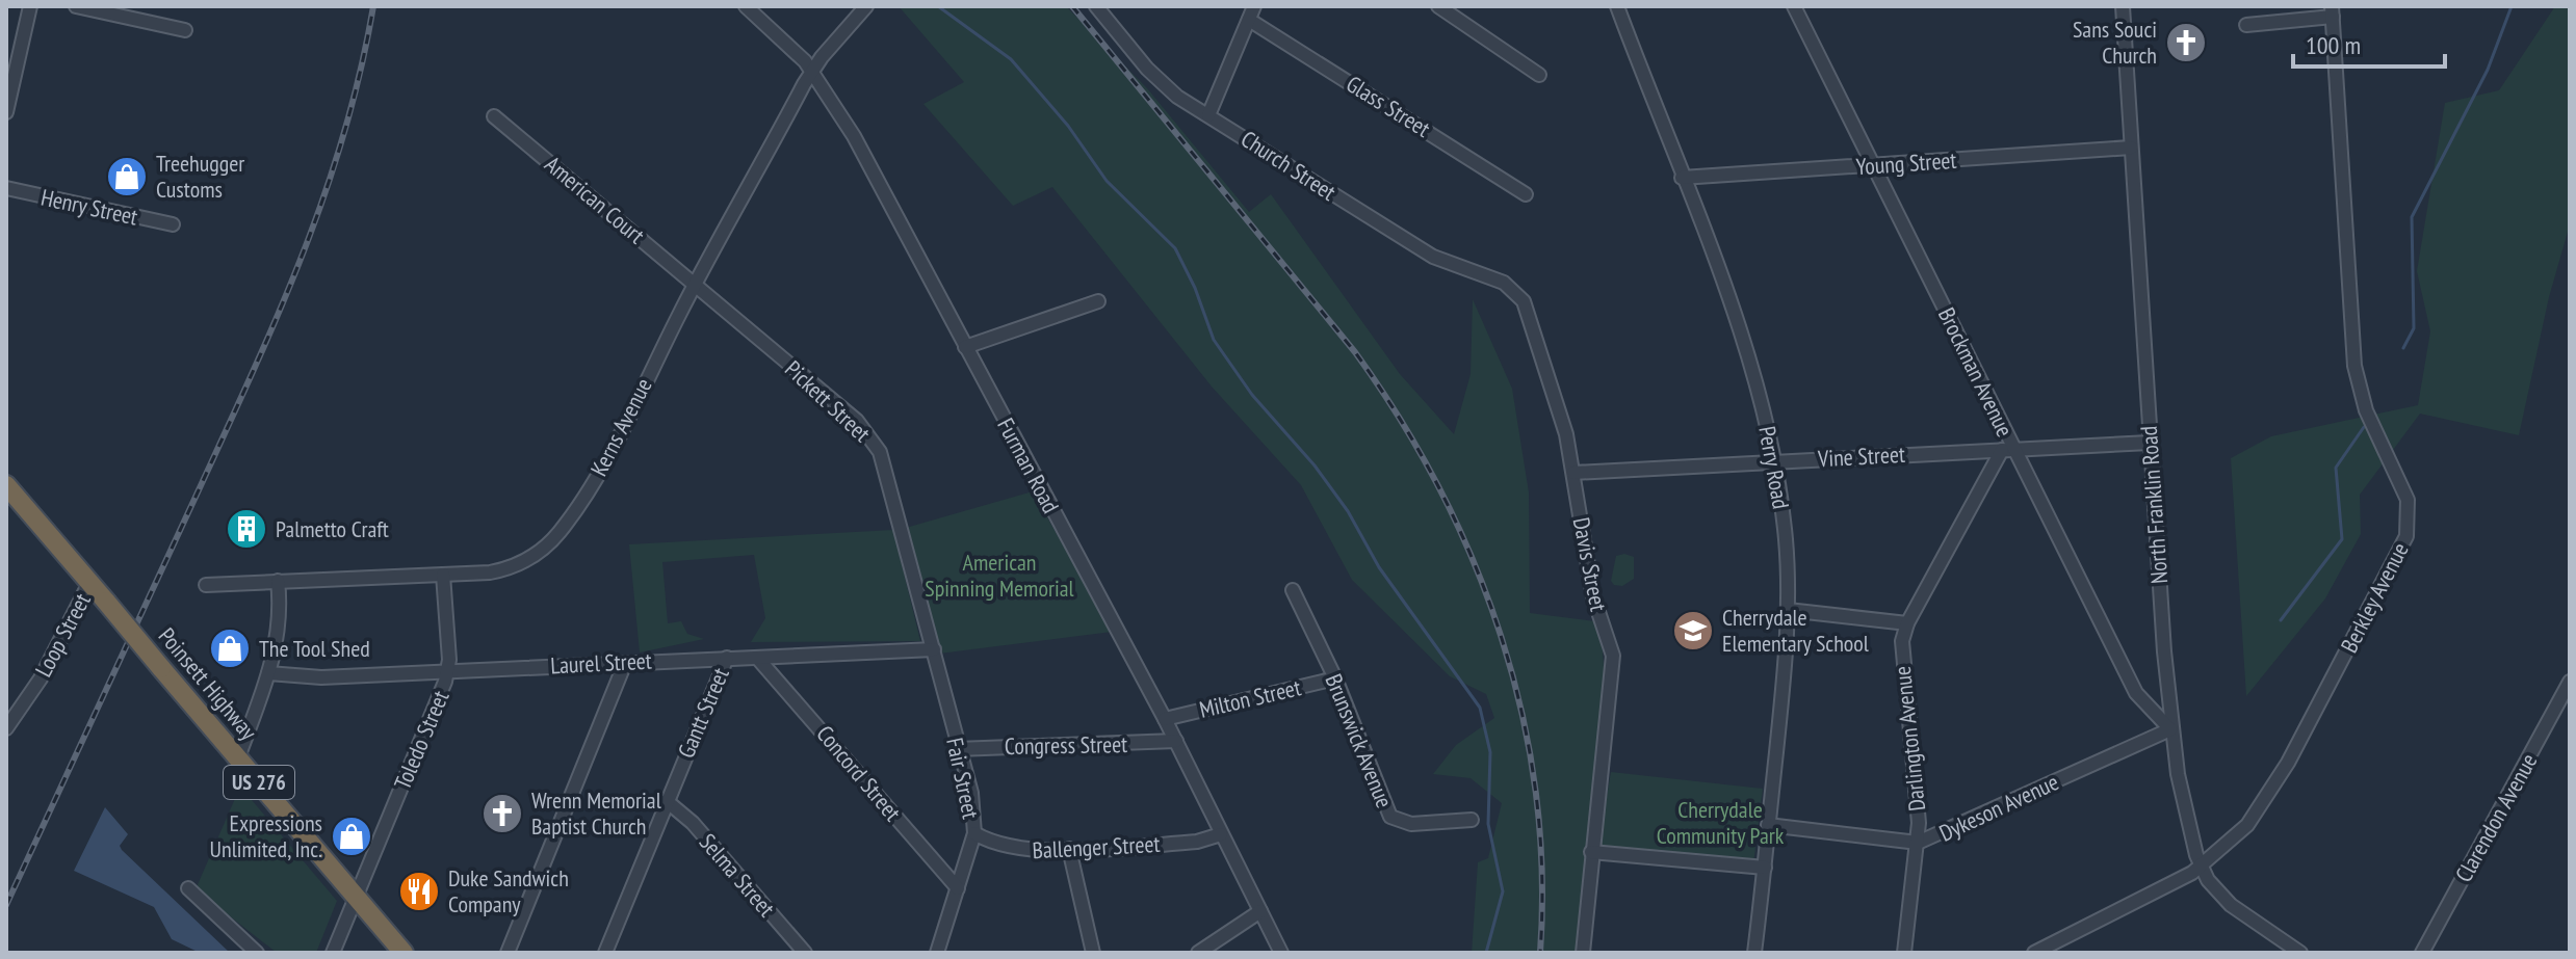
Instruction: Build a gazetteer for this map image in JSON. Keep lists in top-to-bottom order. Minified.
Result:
{"streets":{"highway":["Poinsett Highway","US 276"],"street":["Glass Street","Young Street","Church Street","American Court","Henry Street","Brockman Avenue","Pickett Street","Kerns Avenue","Vine Street","Furman Road","Perry Road","North Franklin Road","Davis Street","Berkley Avenue","Loop Street","Laurel Street","Milton Street","Gantt Street","Darlington Avenue","Toledo Street","Brunswick Avenue","Congress Street","Concord Street","Fair Street","Dykeson Avenue","Clarendon Avenue","Ballenger Street","Selma Street"]},"crossings":[["Young Street","Brockman Avenue"],["Young Street","Perry Road"],["Young Street","North Franklin Road"],["Church Street","Davis Street"],["American Court","Pickett Street"],["American Court","Kerns Avenue"],["Brockman Avenue","Vine Street"],["Brockman Avenue","North Franklin Road"],["Brockman Avenue","Darlington Avenue"],["Brockman Avenue","Dykeson Avenue"],["Pickett Street","Kerns Avenue"],["Pickett Street","Laurel Street"],["Pickett Street","Fair Street"],["Kerns Avenue","Furman Road"],["Kerns Avenue","Toledo Street"],["Vine Street","Perry Road"],["Vine Street","North Franklin Road"],["Vine Street","Davis Street"],["Vine Street","Darlington Avenue"],["Furman Road","Milton Street"],["Furman Road","Congress Street"],["Furman Road","Ballenger Street"],["Perry Road","Dykeson Avenue"],["North Franklin Road","Berkley Avenue"],["North Franklin Road","Dykeson Avenue"],["Loop Street","Poinsett Highway"],["Laurel Street","Gantt Street"],["Laurel Street","Toledo Street"],["Laurel Street","Concord Street"],["Laurel Street","Fair Street"],["Poinsett Highway","Toledo Street"],["Milton Street","Brunswick Avenue"],["Gantt Street","Selma Street"],["Darlington Avenue","Dykeson Avenue"],["Congress Street","Fair Street"],["Concord Street","Fair Street"],["Fair Street","Ballenger Street"]],"parks":["American Spinning Memorial","Cherrydale Community Park"],"places":{"church":["Sans Souci Church","Wrenn Memorial Baptist Church"],"shop":["Treehugger Customs","The Tool Shed","Expressions Unlimited, Inc."],"building":["Palmetto Craft"],"school or university":["Cherrydale Elementary School"],"restaurant":["Duke Sandwich Company"]},"scale_bar":"100 m"}
